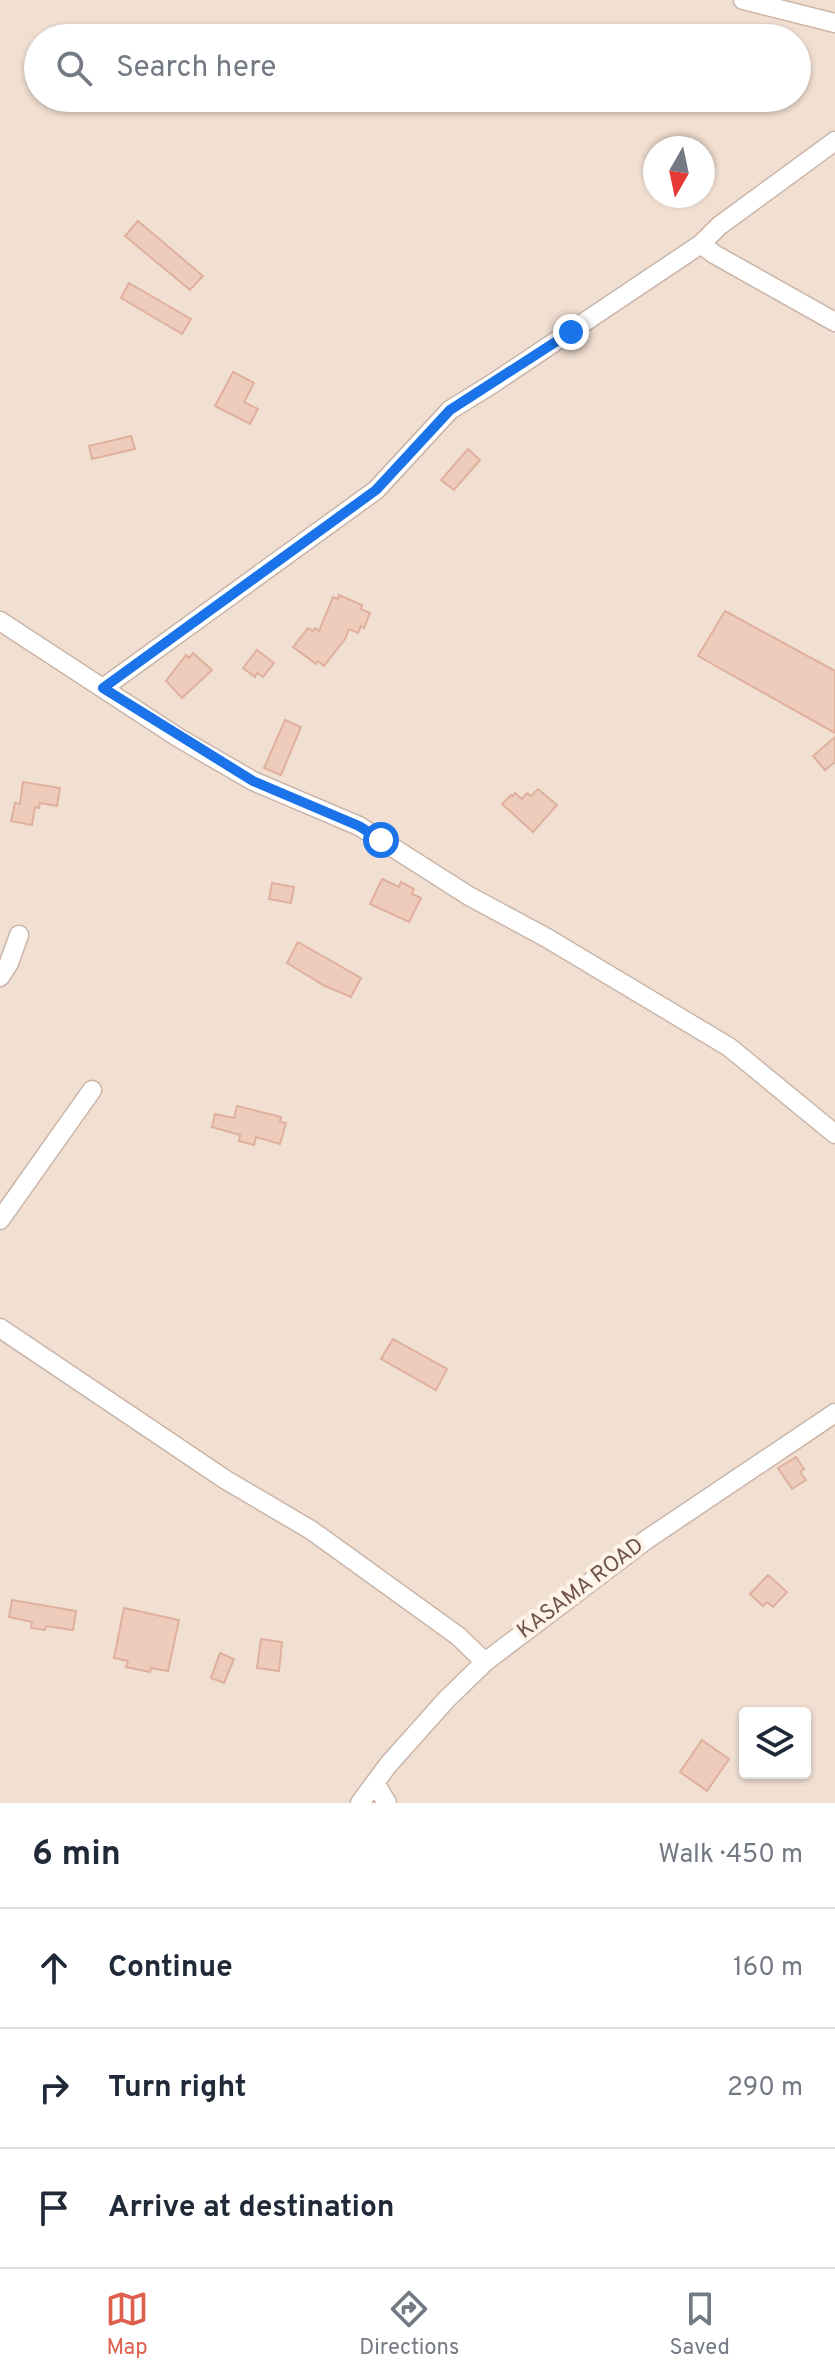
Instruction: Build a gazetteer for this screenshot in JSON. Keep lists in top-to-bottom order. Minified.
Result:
{"streets":{"street":["KASAMA ROAD"]},"north":"bottom","page":{"search":"Search here","heading":["6 min","Walk · 450 m"],"list":[["Continue","160 m"],["Turn right","290 m"],"Arrive at destination"],"nav":["Map","Directions","Saved"]}}
